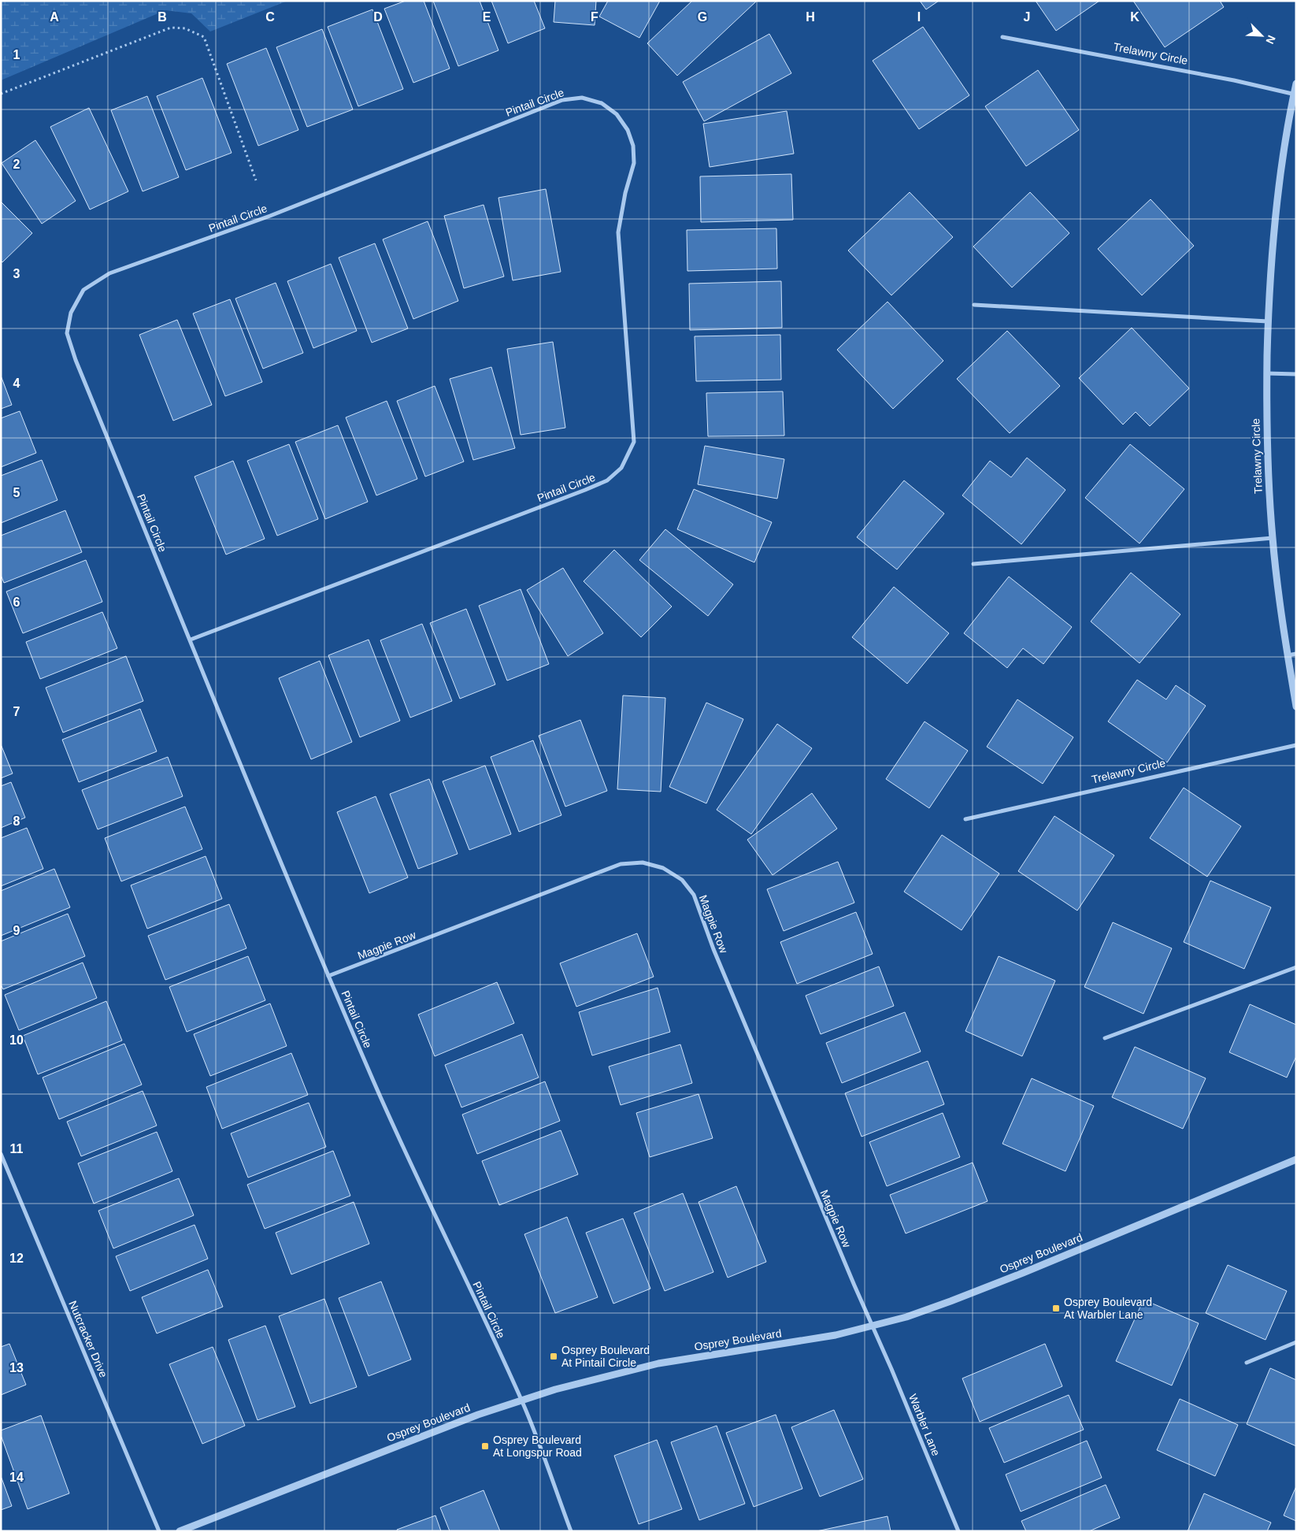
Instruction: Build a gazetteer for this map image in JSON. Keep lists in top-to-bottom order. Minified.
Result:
{"streets":{"street":["Trelawny Circle","Pintail Circle","Magpie Row","Osprey Boulevard","Nutcracker Drive","Warbler Lane"]},"crossings":[["Pintail Circle","Magpie Row"],["Pintail Circle","Osprey Boulevard"],["Magpie Row","Osprey Boulevard"],["Magpie Row","Warbler Lane"],["Osprey Boulevard","Warbler Lane"]],"places":{"transit":["Osprey Boulevard At Warbler Lane","Osprey Boulevard At Pintail Circle","Osprey Boulevard At Longspur Road"]},"north":"bottom right","grid":{"columns":["A","B","C","D","E","F","G","H","I","J","K"],"rows":["1","2","3","4","5","6","7","8","9","10","11","12","13","14"]}}
